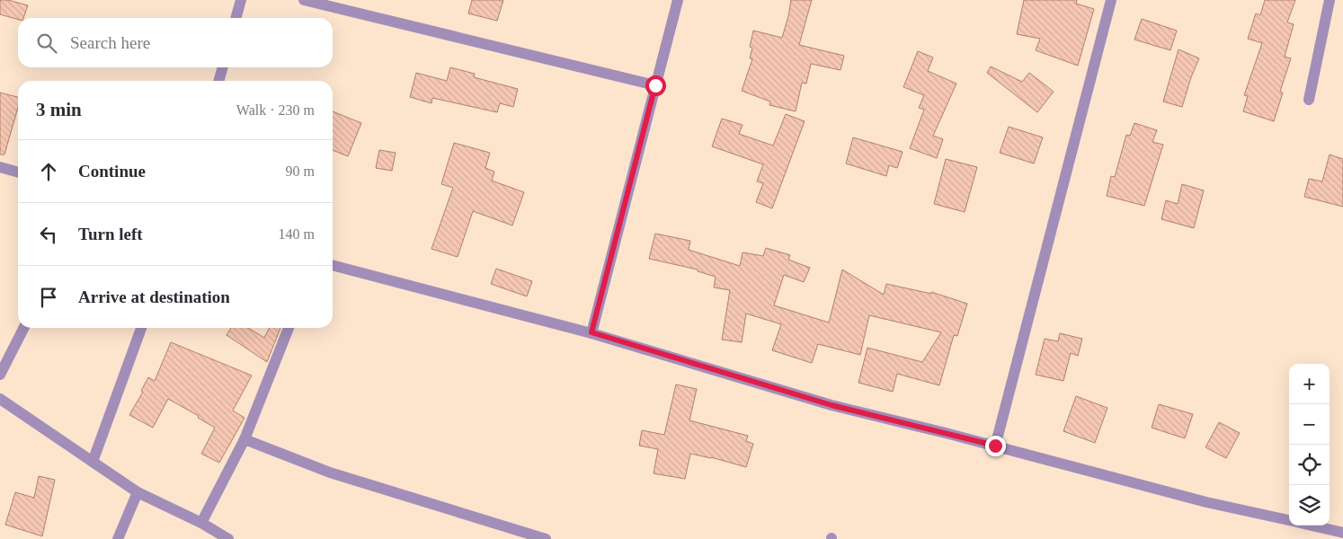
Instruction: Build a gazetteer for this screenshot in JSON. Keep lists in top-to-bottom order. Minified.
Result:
{"page":{"search":"Search here","heading":["3 min","Walk · 230 m"],"list":[["Continue","90 m"],["Turn left","140 m"],"Arrive at destination"],"map_buttons":["+","−"]}}
